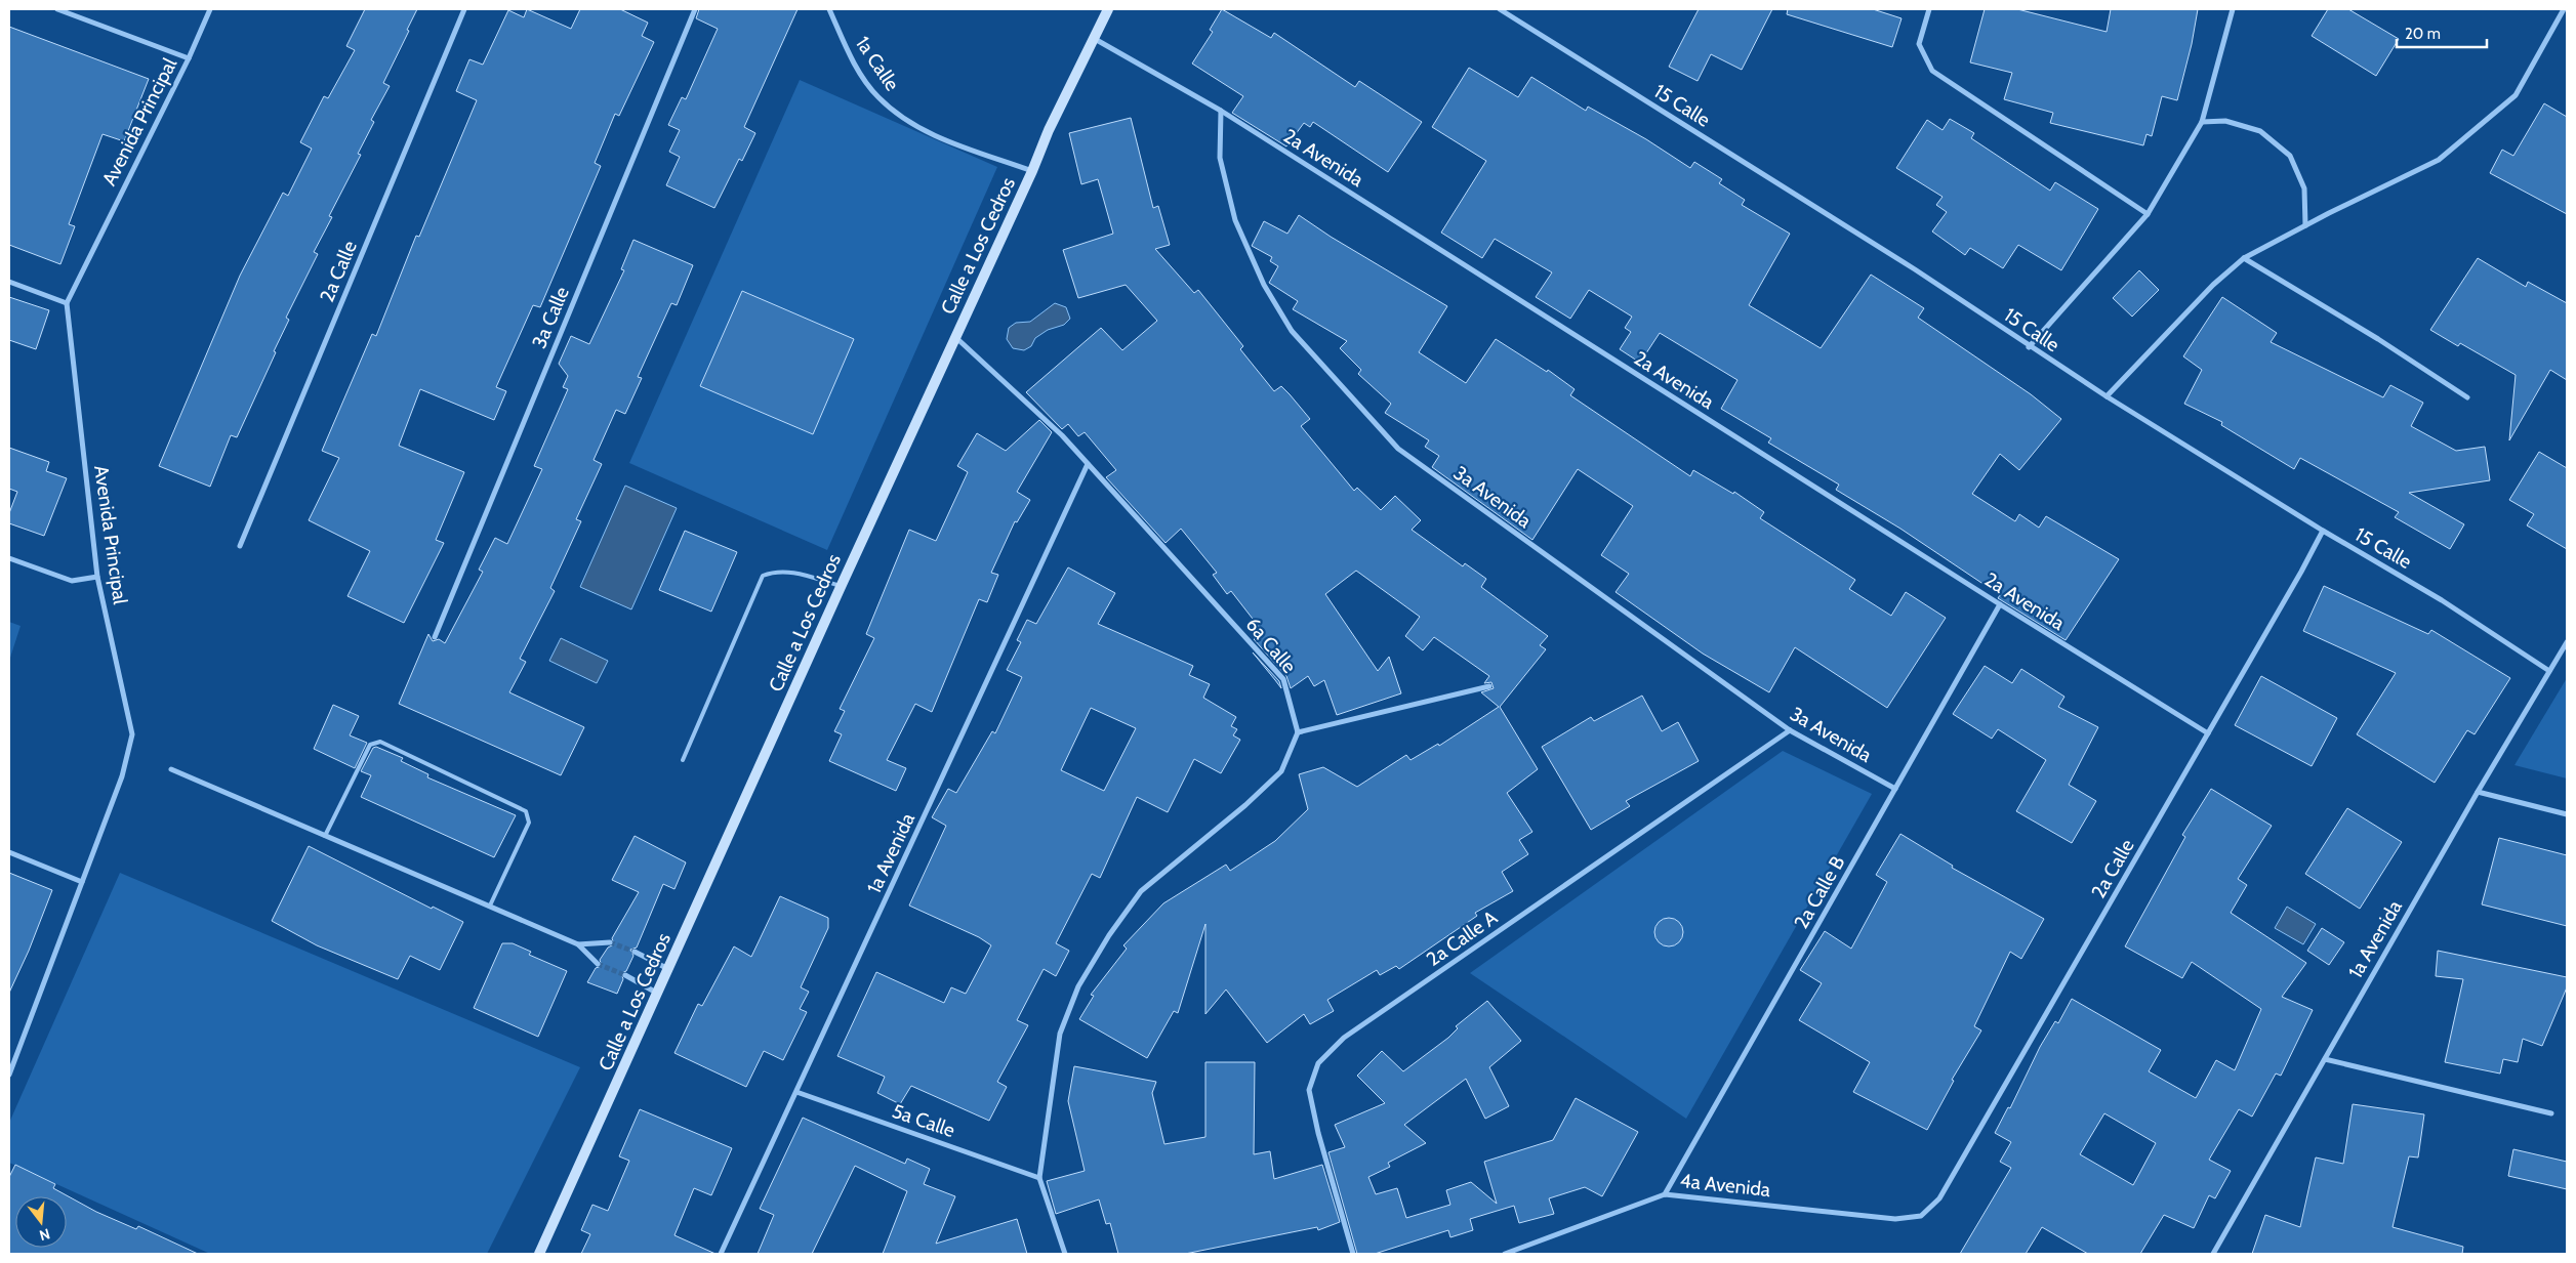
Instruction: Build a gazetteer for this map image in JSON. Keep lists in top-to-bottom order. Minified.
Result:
{"streets":{"street":["1a Calle","15 Calle","Avenida Principal","2a Avenida","Calle a Los Cedros","2a Calle","3a Calle","3a Avenida","6a Calle","1a Avenida","2a Calle B","2a Calle A","5a Calle","4a Avenida"]},"crossings":[["1a Calle","Calle a Los Cedros"],["15 Calle","2a Calle"],["15 Calle","1a Avenida"],["2a Avenida","Calle a Los Cedros"],["2a Avenida","2a Calle"],["2a Avenida","3a Avenida"],["2a Avenida","2a Calle B"],["Calle a Los Cedros","6a Calle"],["2a Calle","4a Avenida"],["3a Avenida","2a Calle B"],["3a Avenida","2a Calle A"],["6a Calle","1a Avenida"],["1a Avenida","5a Calle"],["2a Calle B","4a Avenida"]],"scale_bar":"20 m","north":"bottom"}
